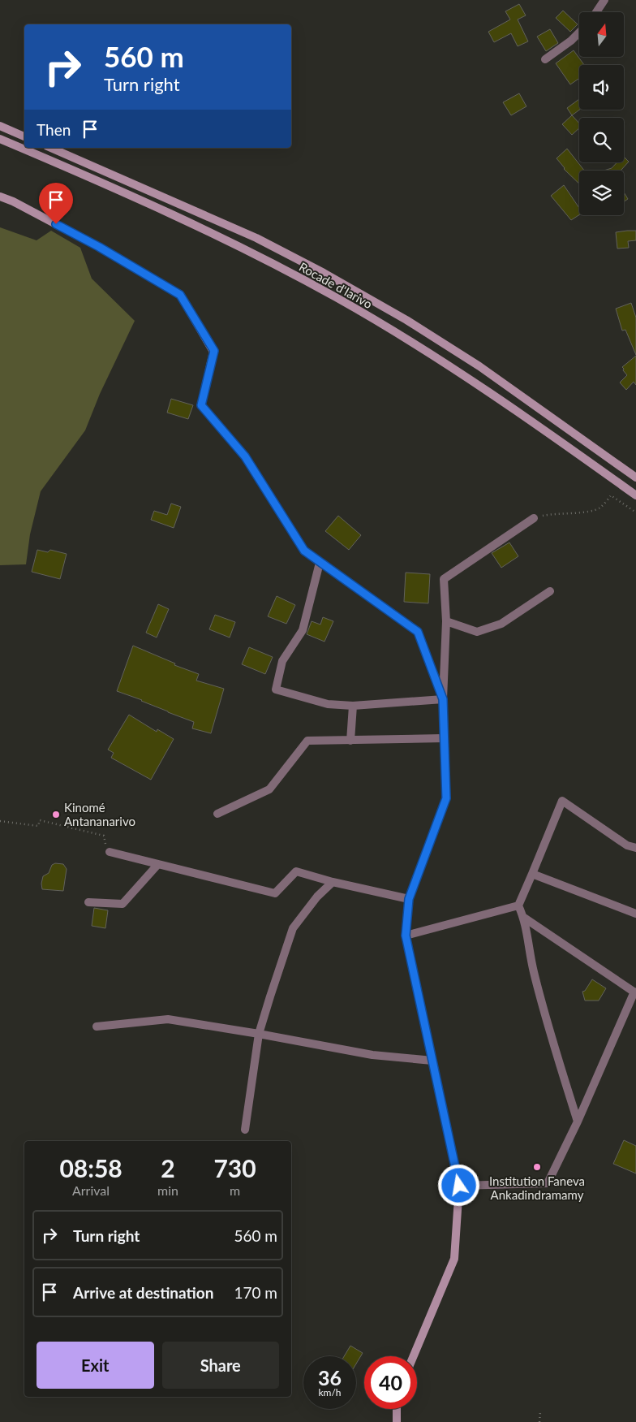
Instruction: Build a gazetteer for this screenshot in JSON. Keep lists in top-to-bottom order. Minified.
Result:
{"streets":{"street":["Rocade d'Iarivo"]},"places":["Kinomé Antananarivo","Institution Faneva Ankadindramamy"],"north":"top","page":{"turn":["560 m","Turn right"],"then":"Then","eta":["08:58","Arrival","2","min","730","m"],"list":[{"name":"Turn right","value":"560 m"},{"name":"Arrive at destination","value":"170 m"}],"buttons":["Exit","Share"],"speed":"36 km/h","limit":"40"}}
